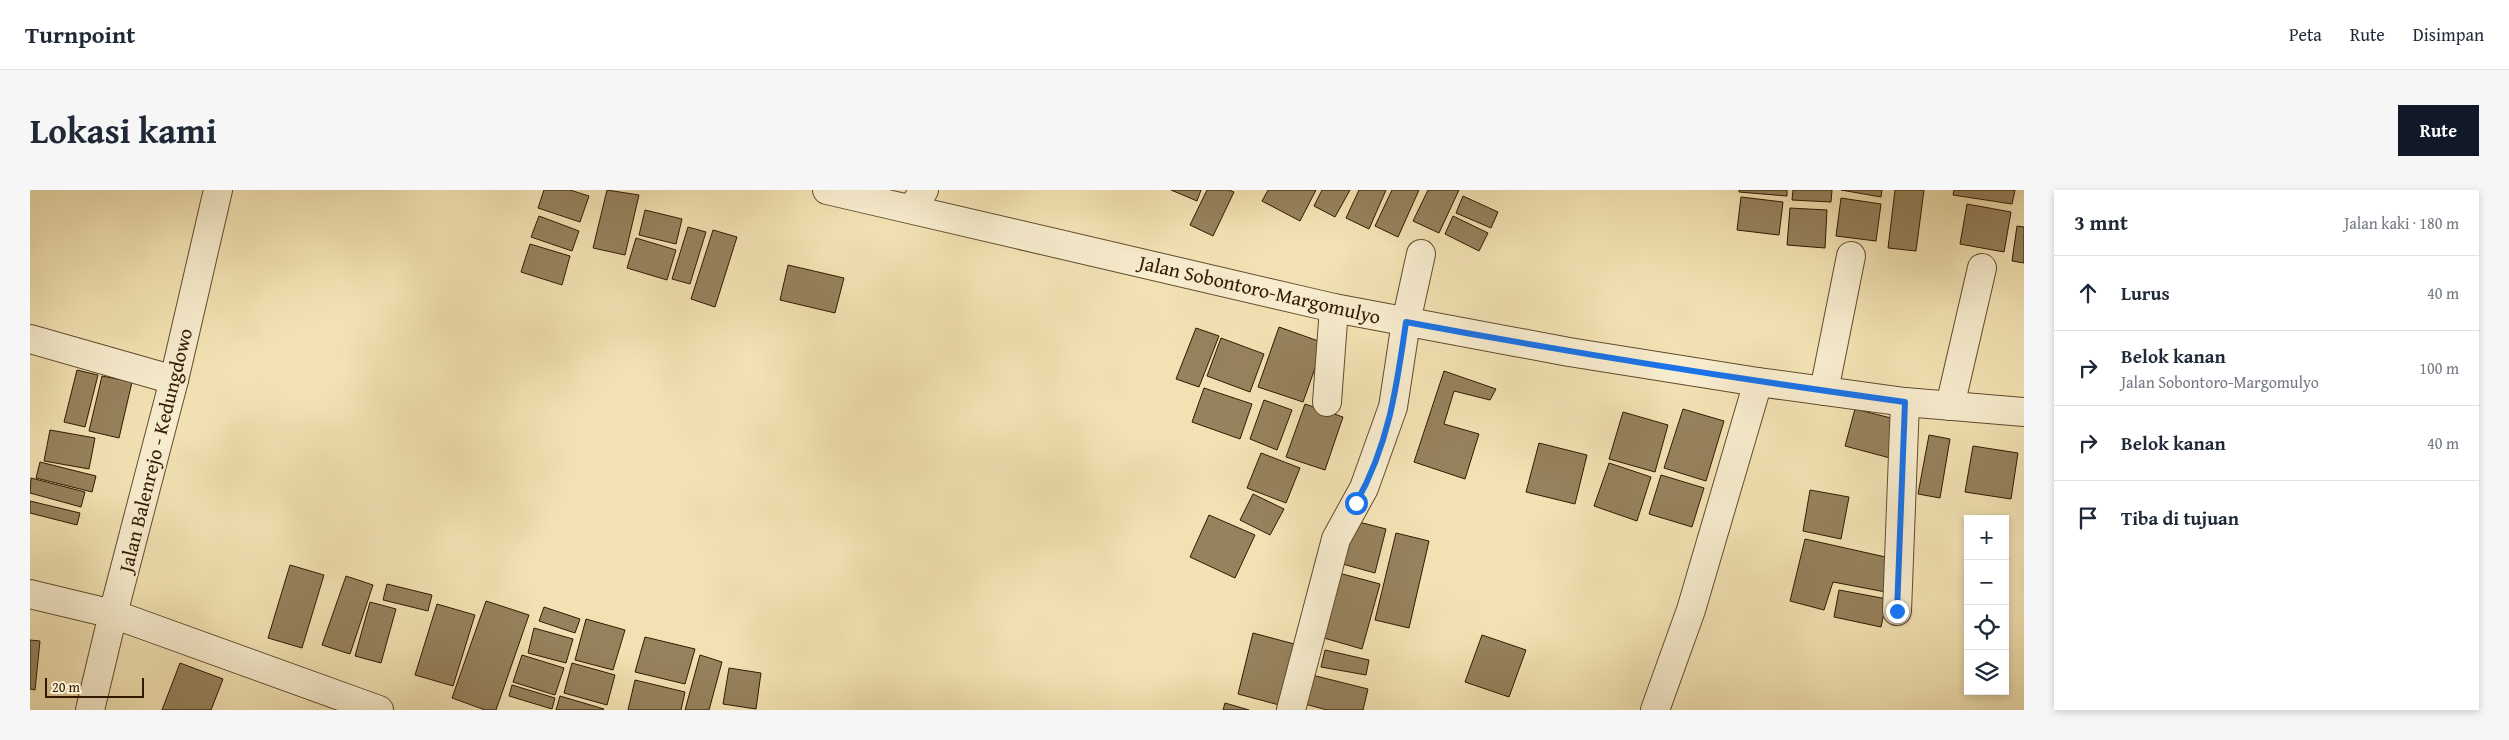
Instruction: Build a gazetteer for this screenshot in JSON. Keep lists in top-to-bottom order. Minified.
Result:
{"streets":{"street":["Jalan Sobontoro-Margomulyo","Jalan Balenrejo - Kedungdowo"]},"scale_bar":"20 m","page":{"header":"Turnpoint","nav":["Peta","Rute","Disimpan"],"title":"Lokasi kami","buttons":"Rute","heading":["3 mnt","Jalan kaki · 180 m"],"list":[["Lurus","40 m"],["Belok kanan","Jalan Sobontoro-Margomulyo","100 m"],["Belok kanan","40 m"],"Tiba di tujuan"],"map_buttons":["+","−"],"scale":"20 m"}}
